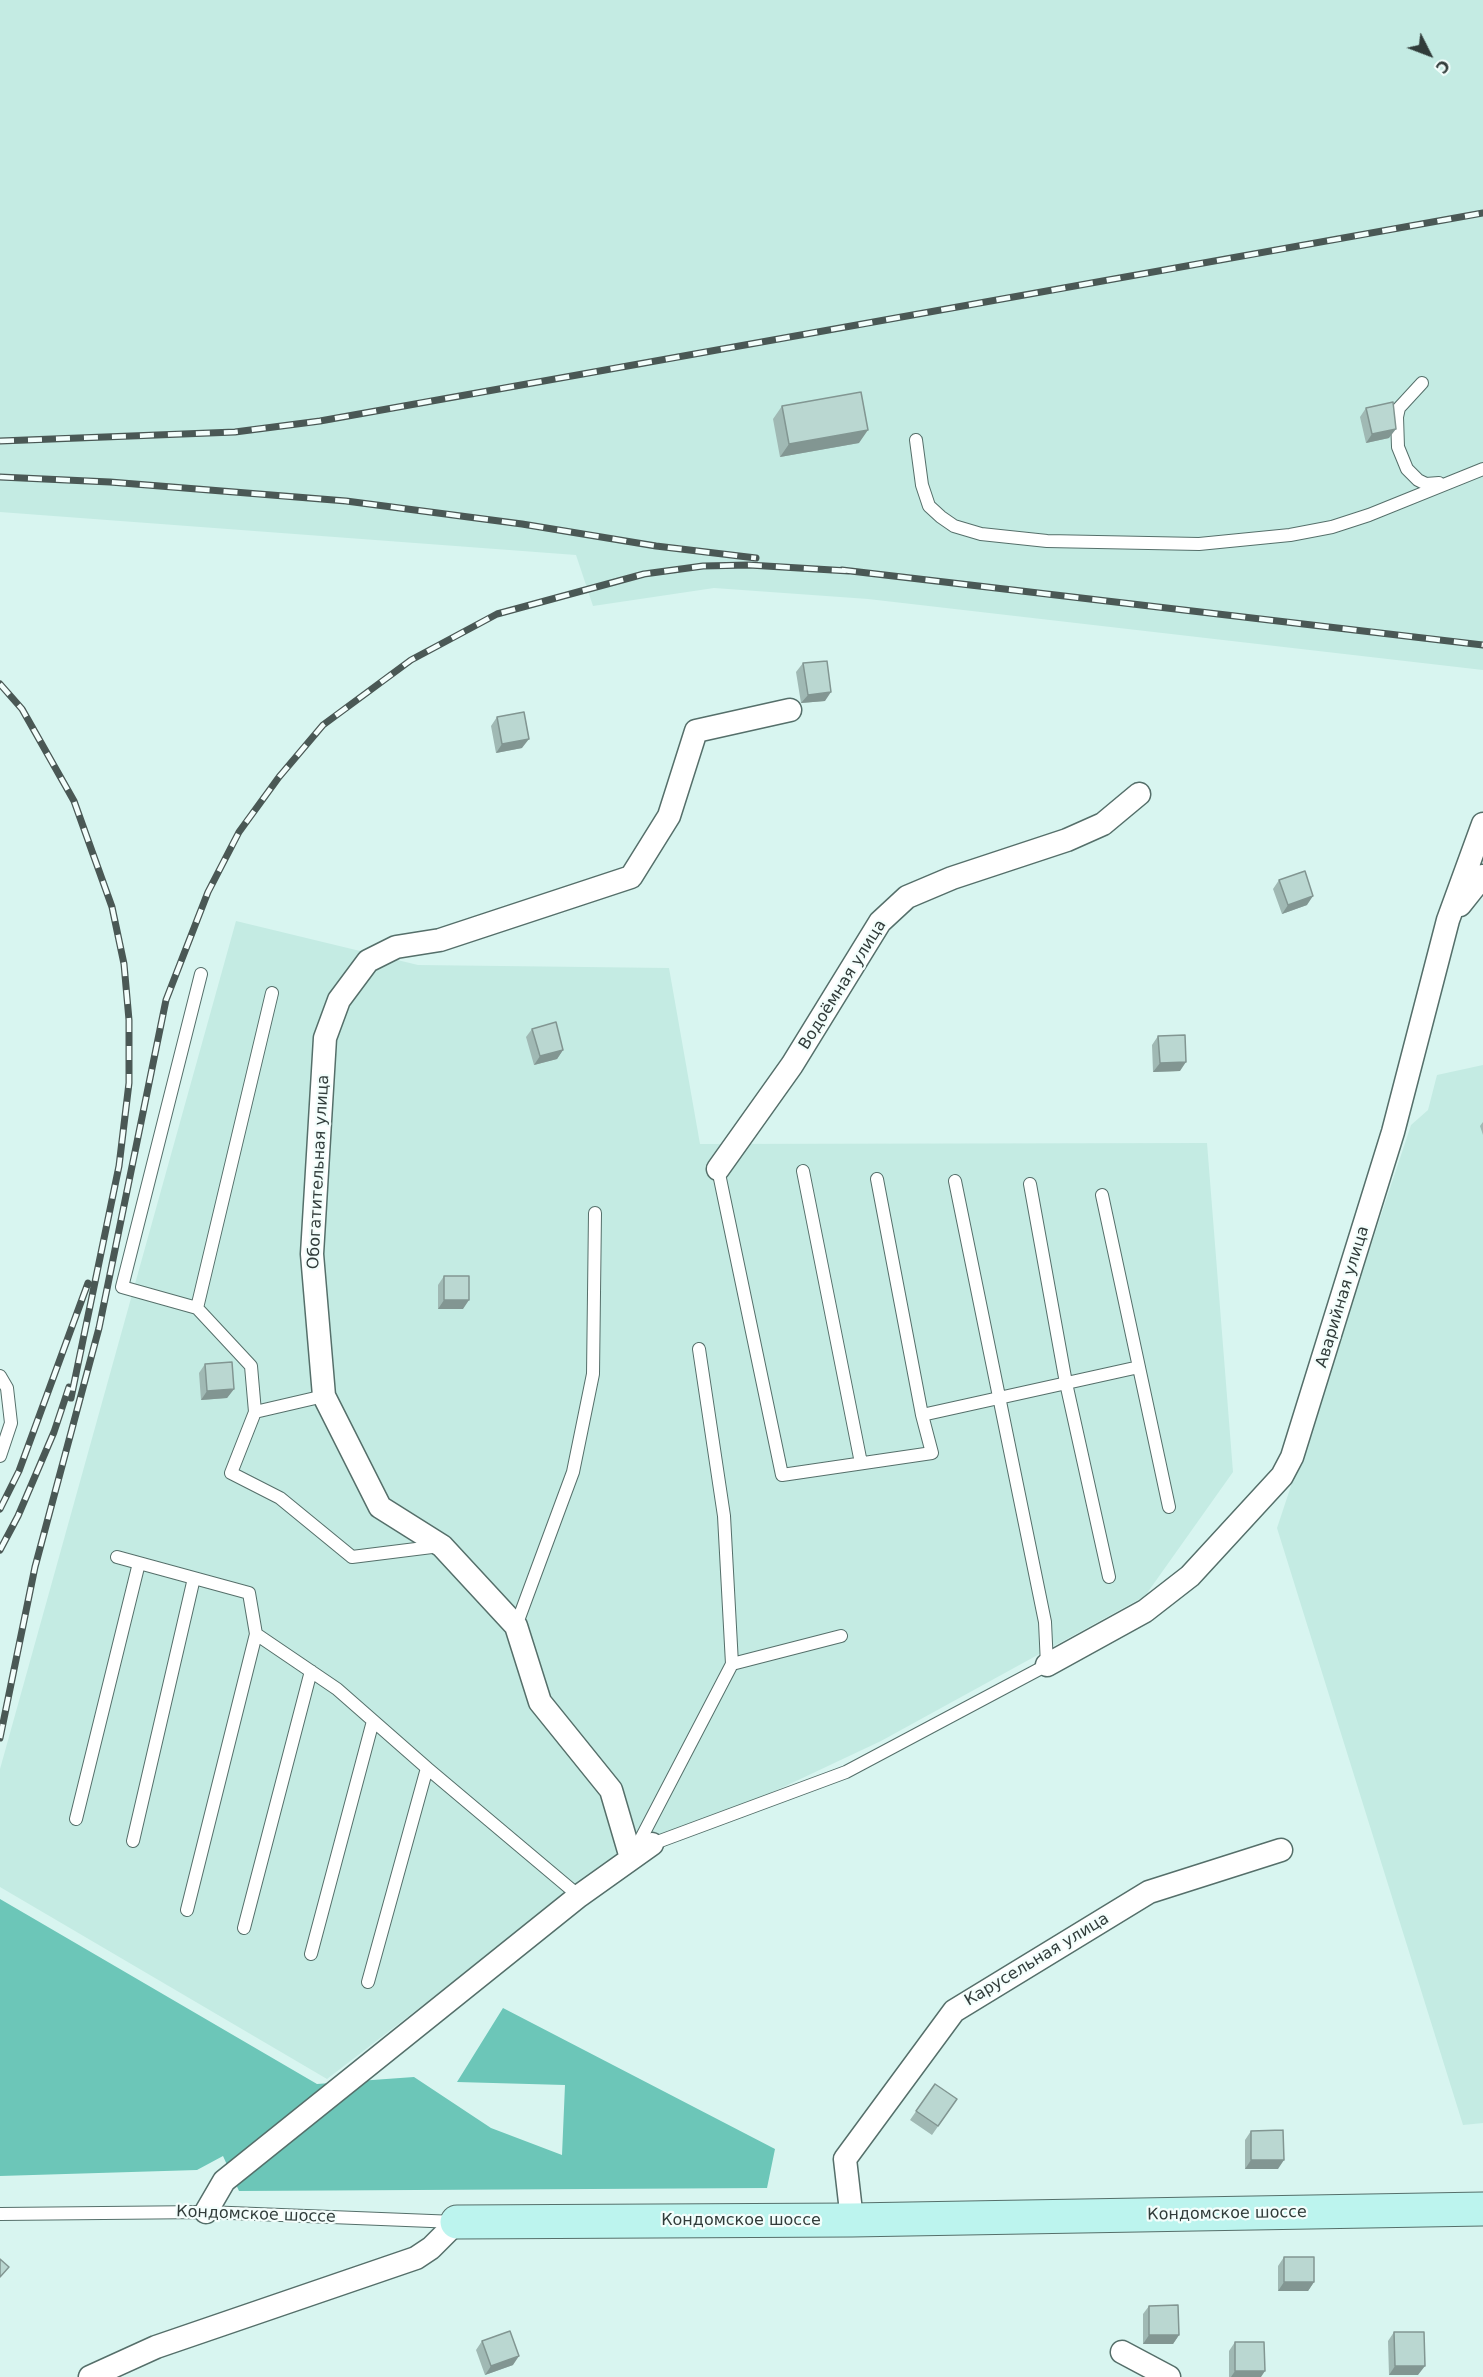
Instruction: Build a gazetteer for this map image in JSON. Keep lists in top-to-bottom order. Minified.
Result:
{"streets":{"street":["Водоёмная улица","Обогатительная улица","Аварийная улица","Карусельная улица","Кондомское шоссе"]},"crossings":[["Карусельная улица","Кондомское шоссе"]],"north":"bottom right"}
